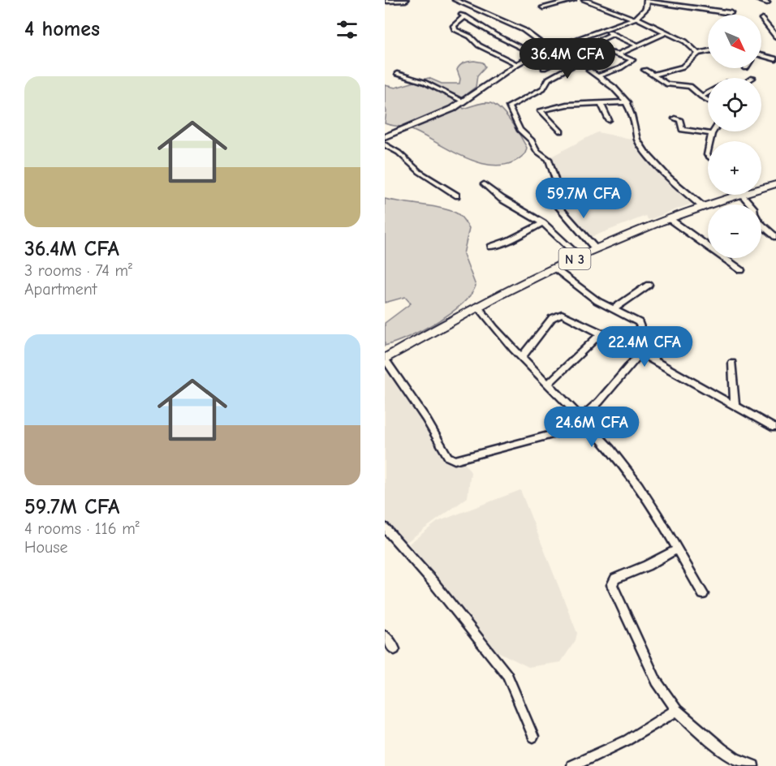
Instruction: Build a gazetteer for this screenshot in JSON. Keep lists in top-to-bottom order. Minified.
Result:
{"streets":{"highway":["N 3"]},"north":"bottom right","page":{"heading":"4 homes","map_buttons":["+","−"],"price":["36.4M CFA","59.7M CFA","22.4M CFA","24.6M CFA"],"list":[{"name":"36.4M CFA","note":"3 rooms · 74 m² · Apartment"},{"name":"59.7M CFA","note":"4 rooms · 116 m² · House"}]}}
